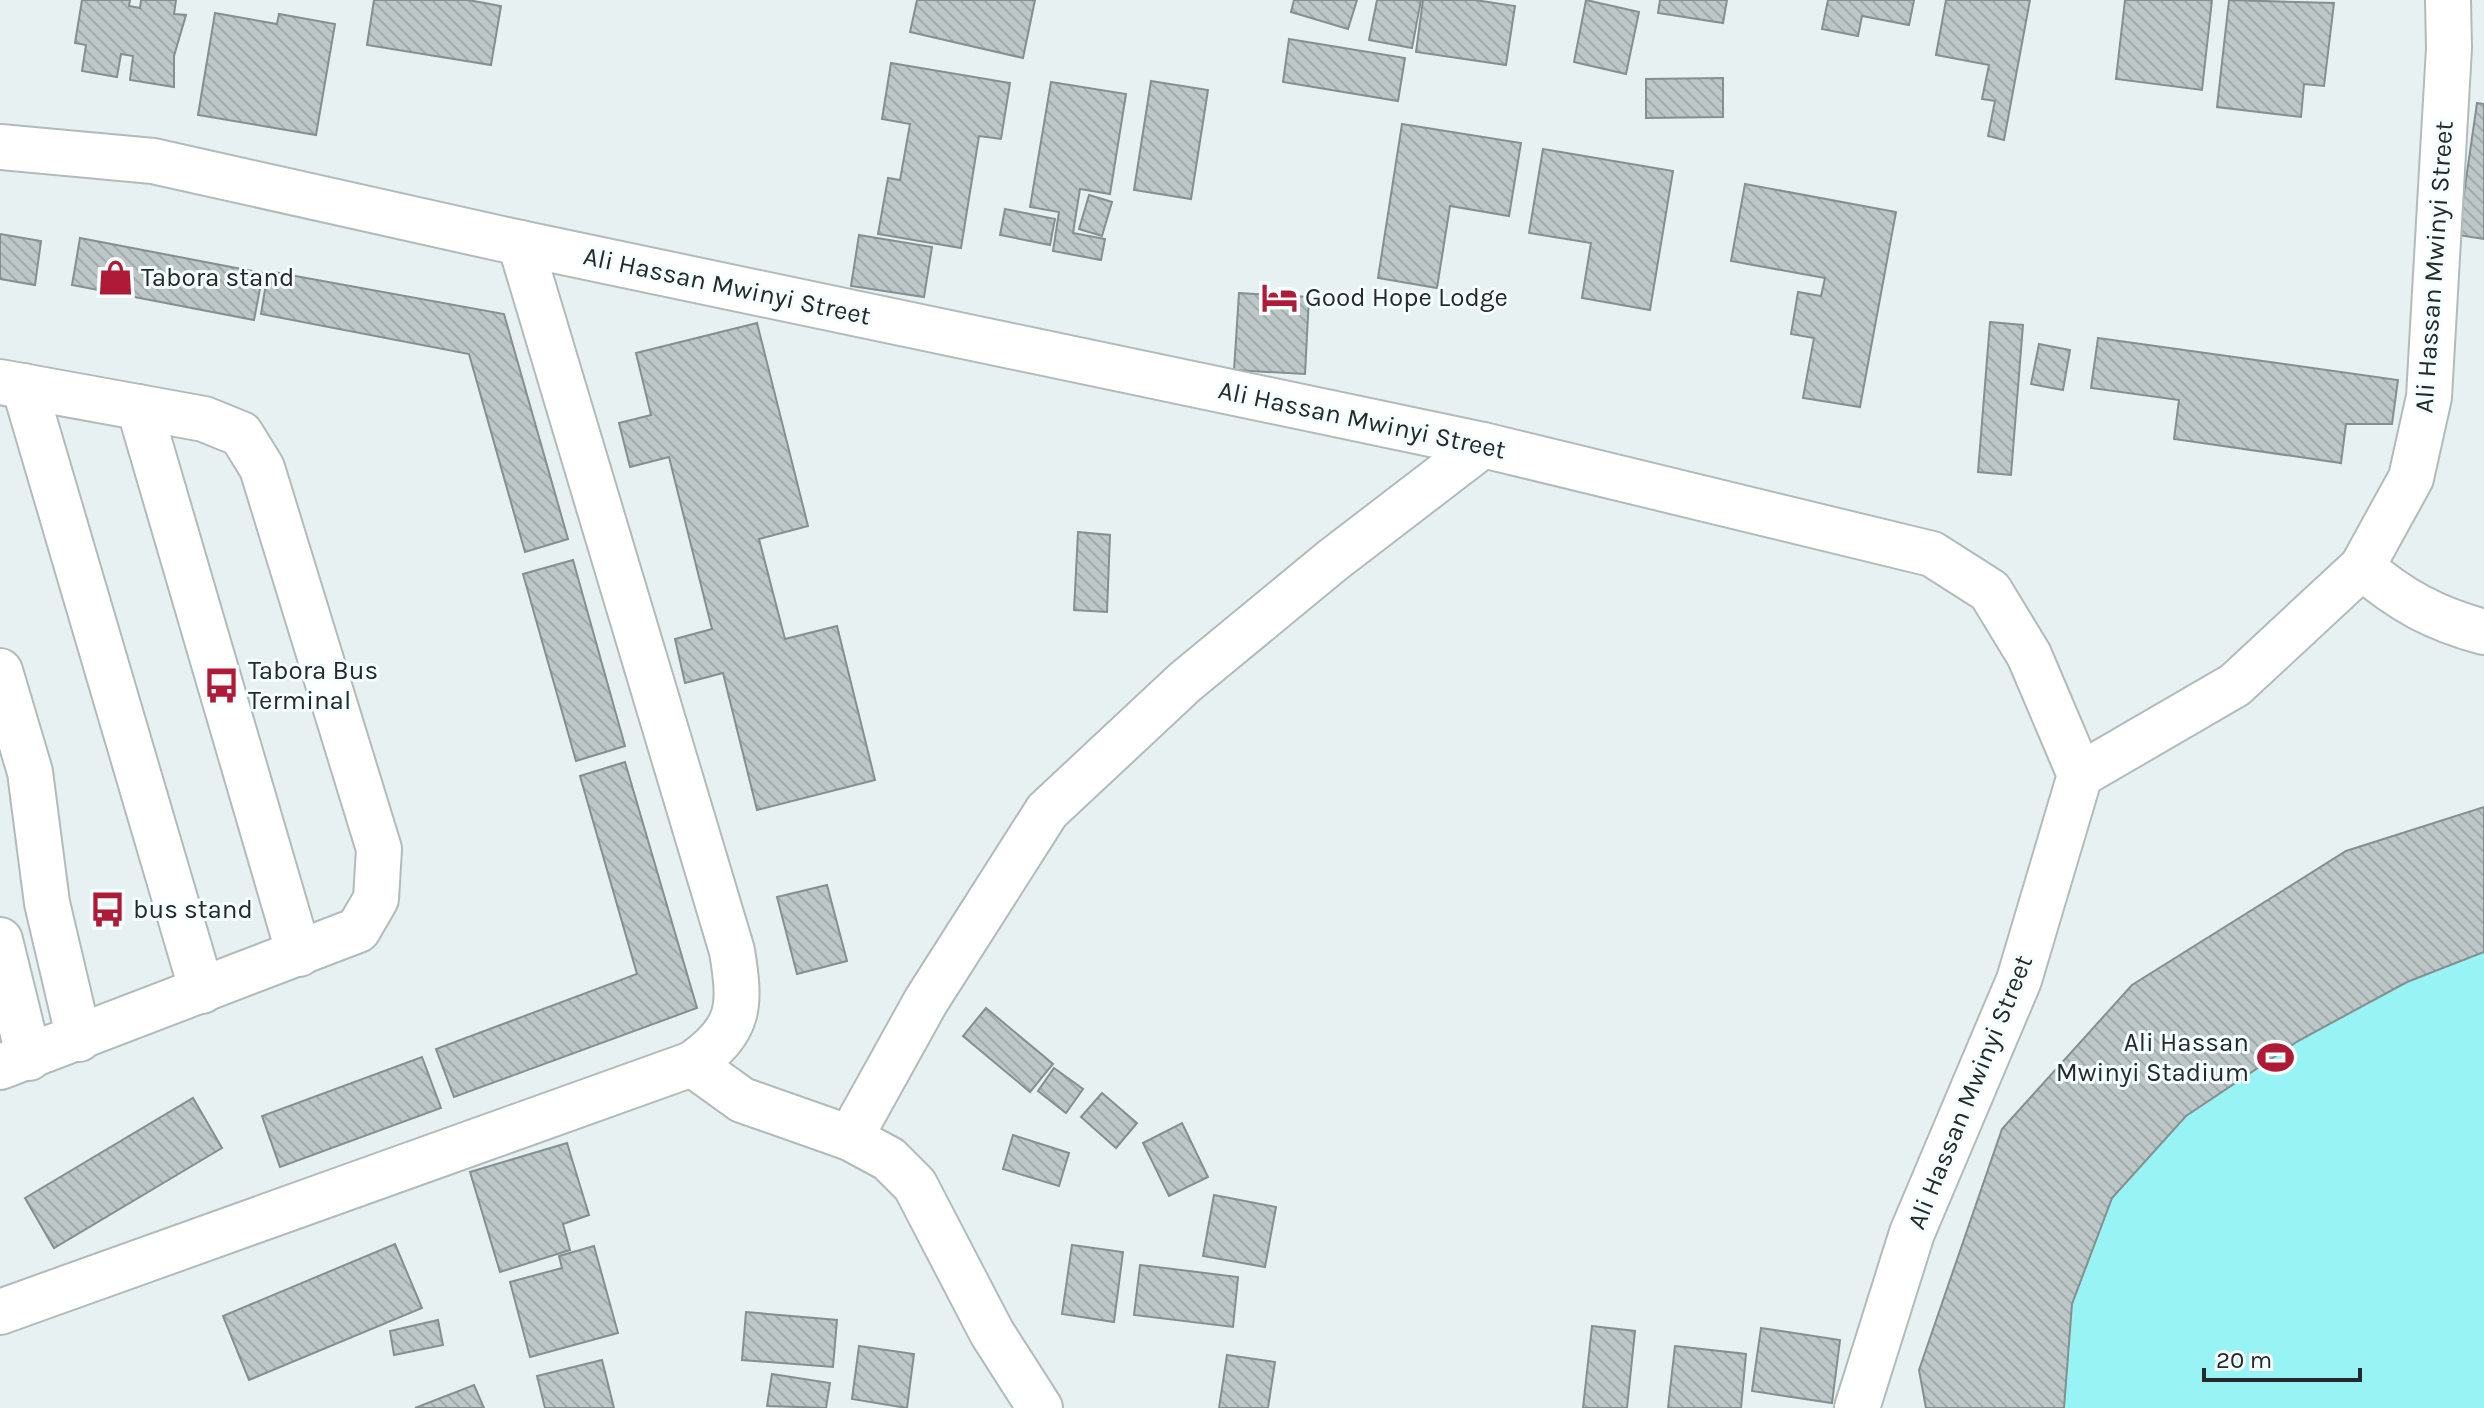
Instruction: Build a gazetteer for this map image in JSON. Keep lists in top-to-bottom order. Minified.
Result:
{"streets":{"lane":["Ali Hassan Mwinyi Street"]},"places":{"shop":["Tabora stand"],"hotel":["Good Hope Lodge"],"bus stop":["Tabora Bus Terminal","bus stand"],"sports":["Ali Hassan Mwinyi Stadium"]},"scale_bar":"20 m"}
